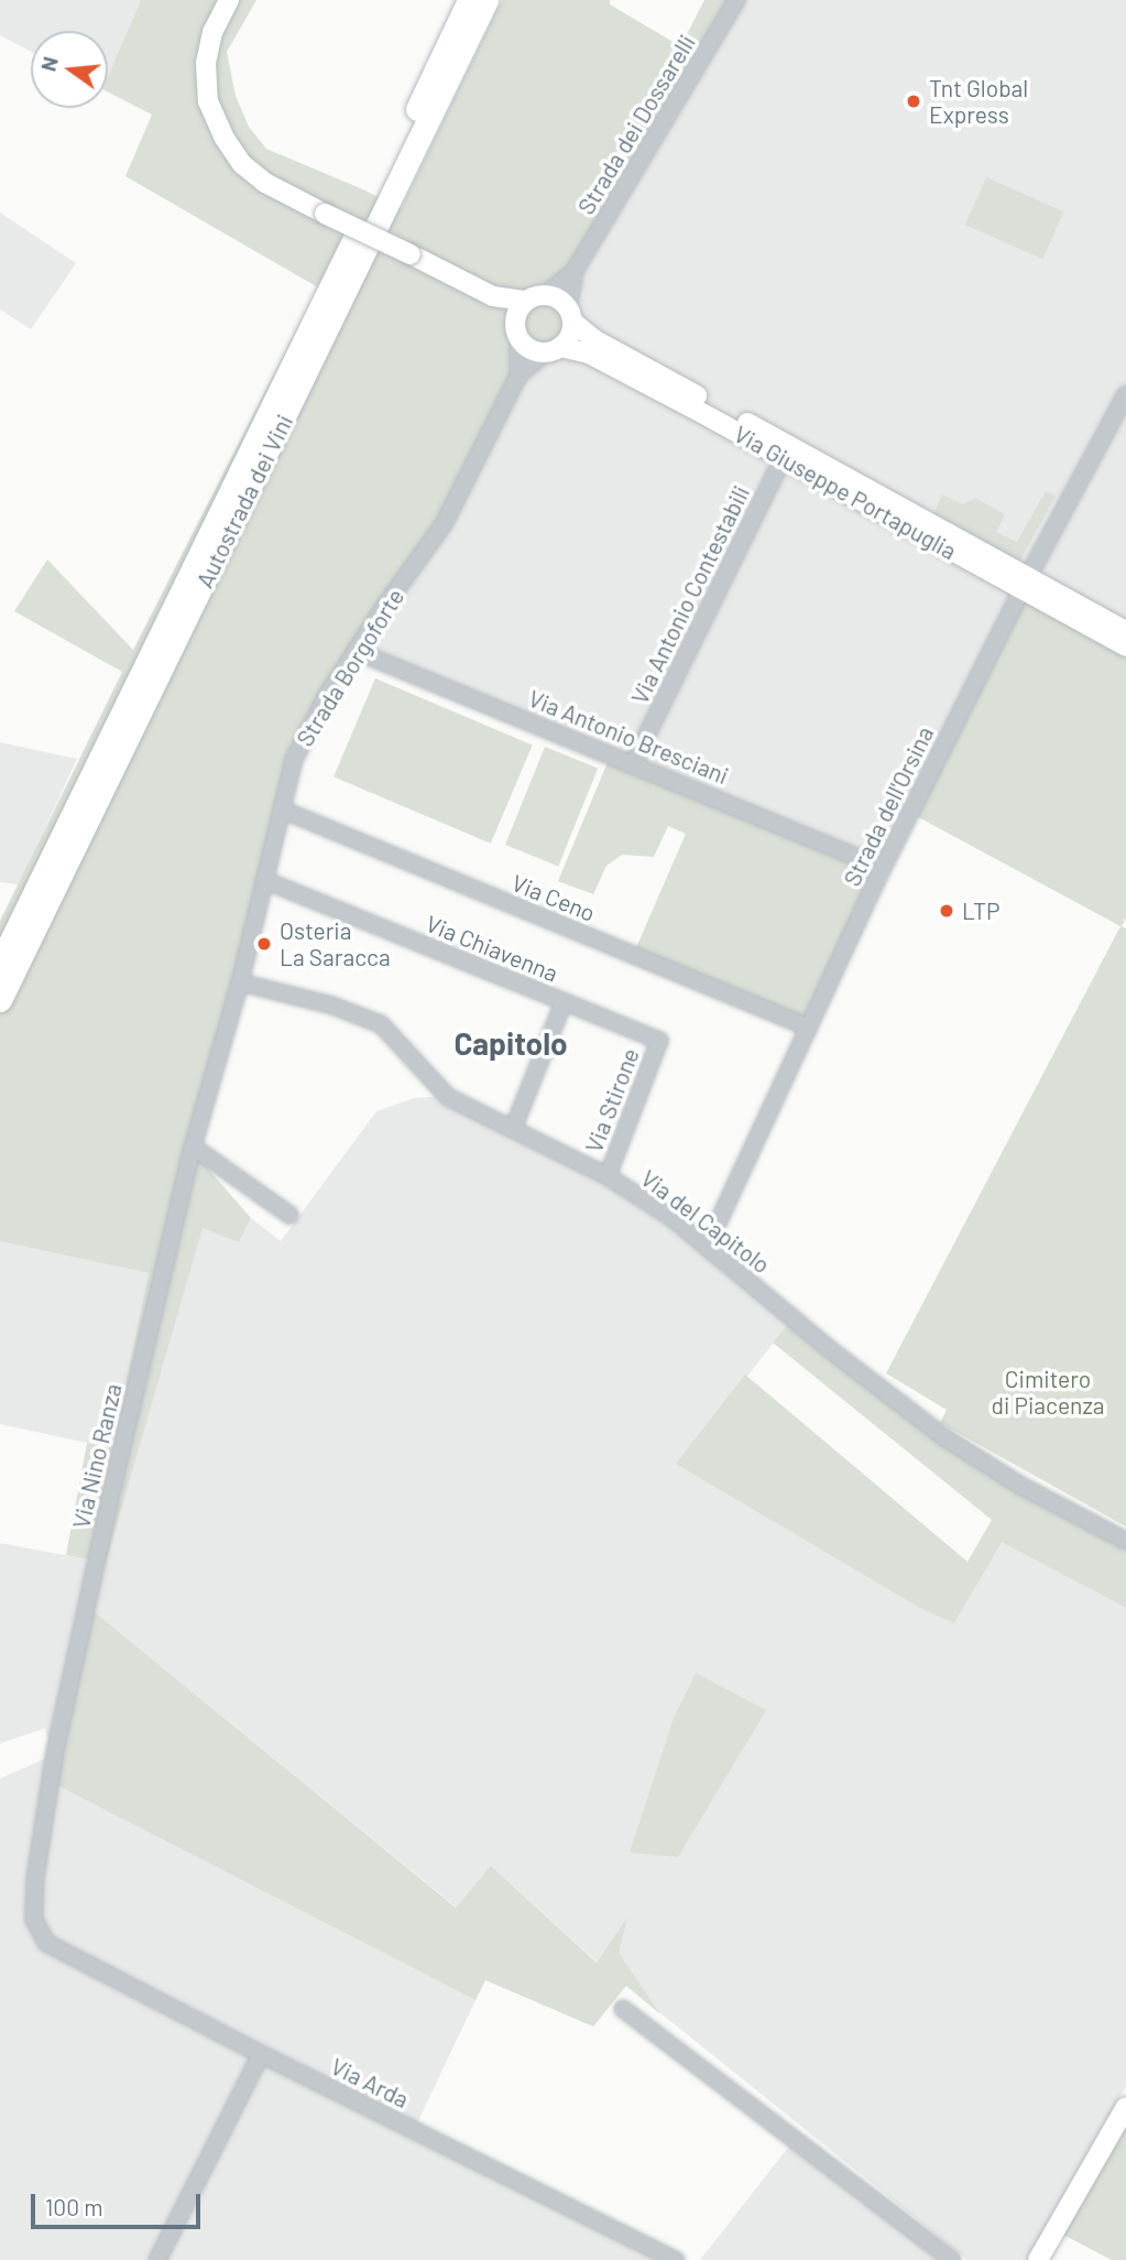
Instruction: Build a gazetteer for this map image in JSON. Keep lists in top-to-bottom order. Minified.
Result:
{"streets":{"highway":["Autostrada dei Vini"],"main road":["Via Giuseppe Portapuglia"],"street":["Strada dei Dossarelli","Via Antonio Contestabili","Strada Borgoforte","Via Antonio Bresciani","Strada dell'Orsina","Via Ceno","Via Chiavenna","Via Stirone","Via del Capitolo","Via Nino Ranza","Via Arda"]},"crossings":[["Strada dei Dossarelli","Via Giuseppe Portapuglia"],["Strada dei Dossarelli","Strada Borgoforte"],["Via Giuseppe Portapuglia","Via Antonio Contestabili"],["Via Giuseppe Portapuglia","Strada Borgoforte"],["Via Giuseppe Portapuglia","Strada dell'Orsina"],["Via Antonio Contestabili","Via Antonio Bresciani"],["Strada Borgoforte","Via Antonio Bresciani"],["Strada Borgoforte","Via Ceno"],["Strada Borgoforte","Via Chiavenna"],["Strada Borgoforte","Via del Capitolo"],["Strada Borgoforte","Via Nino Ranza"],["Via Antonio Bresciani","Strada dell'Orsina"],["Strada dell'Orsina","Via Ceno"],["Strada dell'Orsina","Via del Capitolo"],["Via Chiavenna","Via Stirone"],["Via Stirone","Via del Capitolo"],["Via del Capitolo","Via Nino Ranza"],["Via Nino Ranza","Via Arda"]],"districts":["Capitolo"],"parks":["Cimitero di Piacenza"],"places":["Tnt Global Express","LTP","Osteria La Saracca"],"scale_bar":"100 m","north":"left"}
